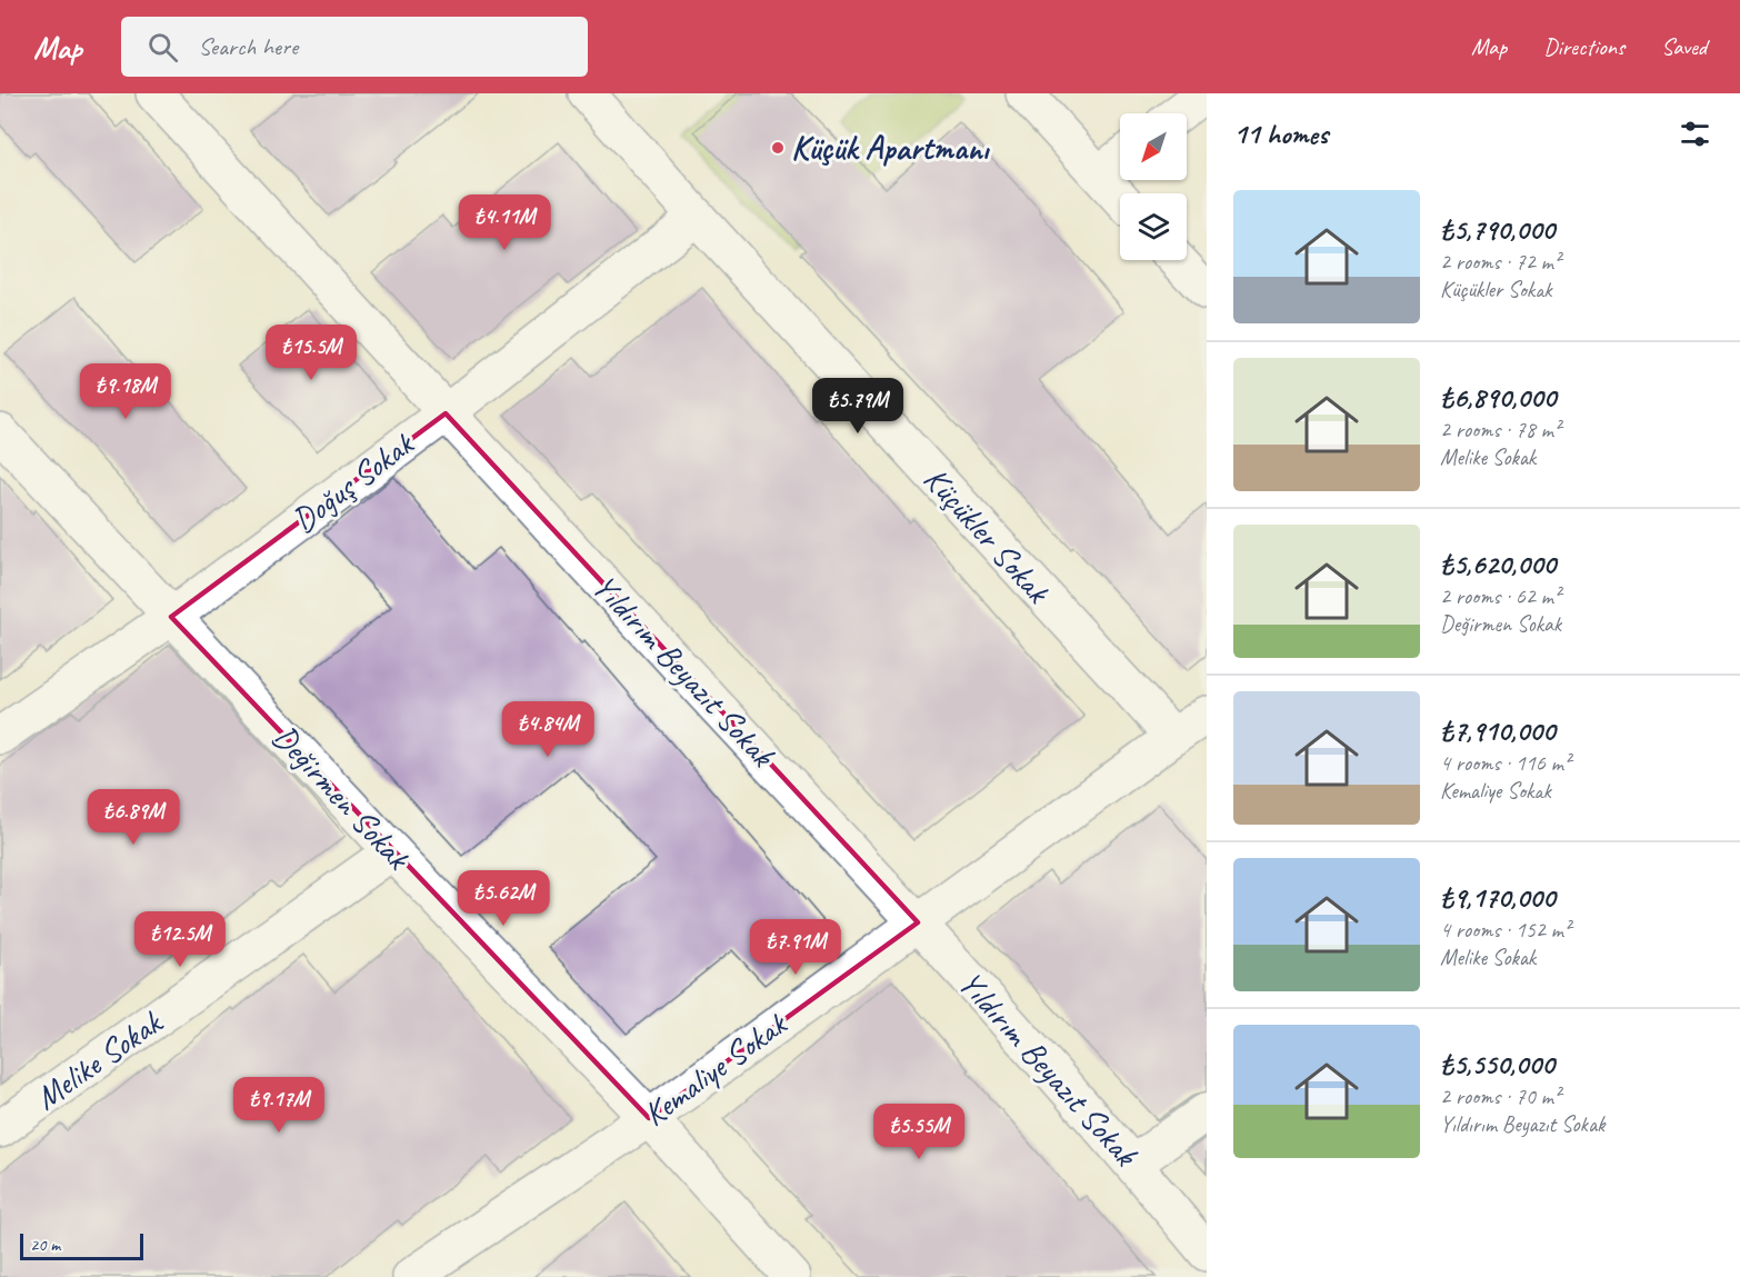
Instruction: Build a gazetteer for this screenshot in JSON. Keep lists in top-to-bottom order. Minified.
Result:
{"streets":{"street":["Doğuş Sokak","Küçükler Sokak","Yıldırım Beyazıt Sokak","Değirmen Sokak","Melike Sokak","Kemaliye Sokak"]},"crossings":[["Doğuş Sokak","Küçükler Sokak"],["Doğuş Sokak","Yıldırım Beyazıt Sokak"],["Doğuş Sokak","Değirmen Sokak"],["Küçükler Sokak","Kemaliye Sokak"],["Yıldırım Beyazıt Sokak","Kemaliye Sokak"],["Değirmen Sokak","Melike Sokak"],["Değirmen Sokak","Kemaliye Sokak"]],"places":["Küçük Apartmanı"],"scale_bar":"20 m","north":"bottom left","page":{"header":"Map","search":"Search here","nav":["Map","Directions","Saved"],"heading":"11 homes","list":[{"name":"₺5,790,000","note":"2 rooms · 72 m² · Küçükler Sokak"},{"name":"₺6,890,000","note":"2 rooms · 78 m² · Melike Sokak"},{"name":"₺5,620,000","note":"2 rooms · 62 m² · Değirmen Sokak"},{"name":"₺7,910,000","note":"4 rooms · 116 m² · Kemaliye Sokak"},{"name":"₺9,170,000","note":"4 rooms · 152 m² · Melike Sokak"},{"name":"₺5,550,000","note":"2 rooms · 70 m² · Yıldırım Beyazıt Sokak"}],"price":["₺4.11M","₺15.5M","₺9.18M","₺5.79M","₺4.84M","₺6.89M","₺5.62M","₺12.5M","₺7.91M","₺9.17M","₺5.55M"],"scale":"20 m"}}
